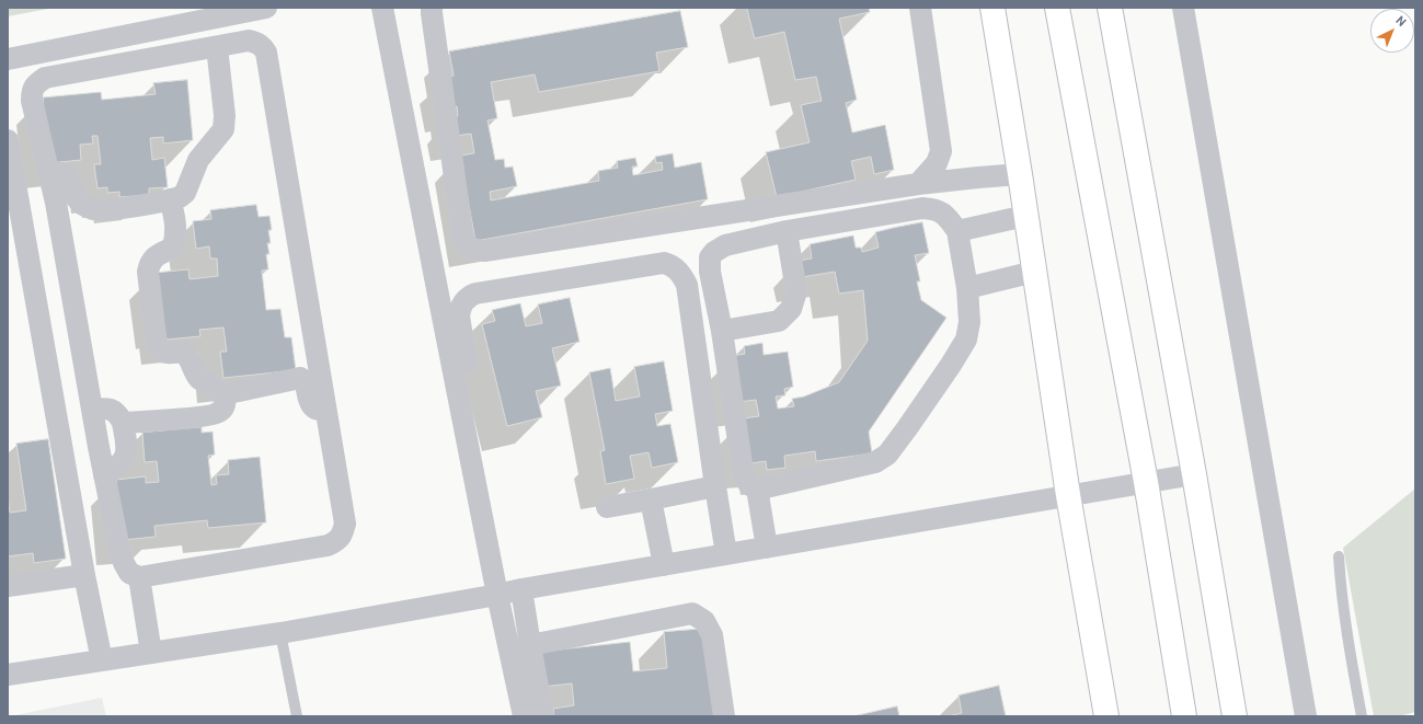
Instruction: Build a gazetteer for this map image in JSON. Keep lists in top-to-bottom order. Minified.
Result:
{"north":"top right"}
